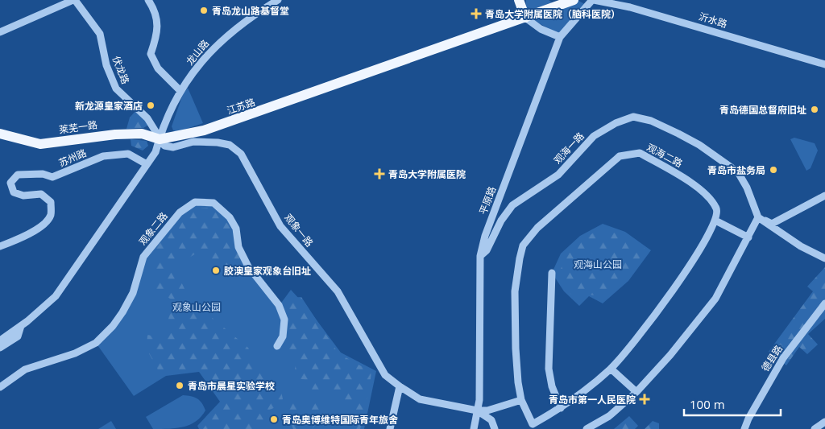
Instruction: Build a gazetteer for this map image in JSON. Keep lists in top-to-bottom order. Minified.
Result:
{"streets":{"main road":["江苏路","莱芜一路"],"street":["沂水路","龙山路","伏龙路","观海一路","观海二路","苏州路","平原路","观象二路","观象一路","德县路"]},"crossings":[["沂水路","平原路"],["龙山路","伏龙路"],["龙山路","江苏路"],["龙山路","莱芜一路"],["龙山路","观象一路"],["伏龙路","江苏路"],["伏龙路","莱芜一路"],["伏龙路","观象一路"],["江苏路","莱芜一路"],["江苏路","观象一路"],["莱芜一路","观象一路"],["观海一路","平原路"],["平原路","观象一路"]],"parks":["观海山公园","观象山公园"],"places":{"other":["青岛龙山路基督堂","新龙源皇家酒店","青岛德国总督府旧址","青岛市盐务局","胶澳皇家观象台旧址","青岛市晨星实验学校","青岛奥博维特国际青年旅舍"],"health":["青岛大学附属医院（脑科医院）","青岛大学附属医院","青岛市第一人民医院"]},"scale_bar":"100 m"}
